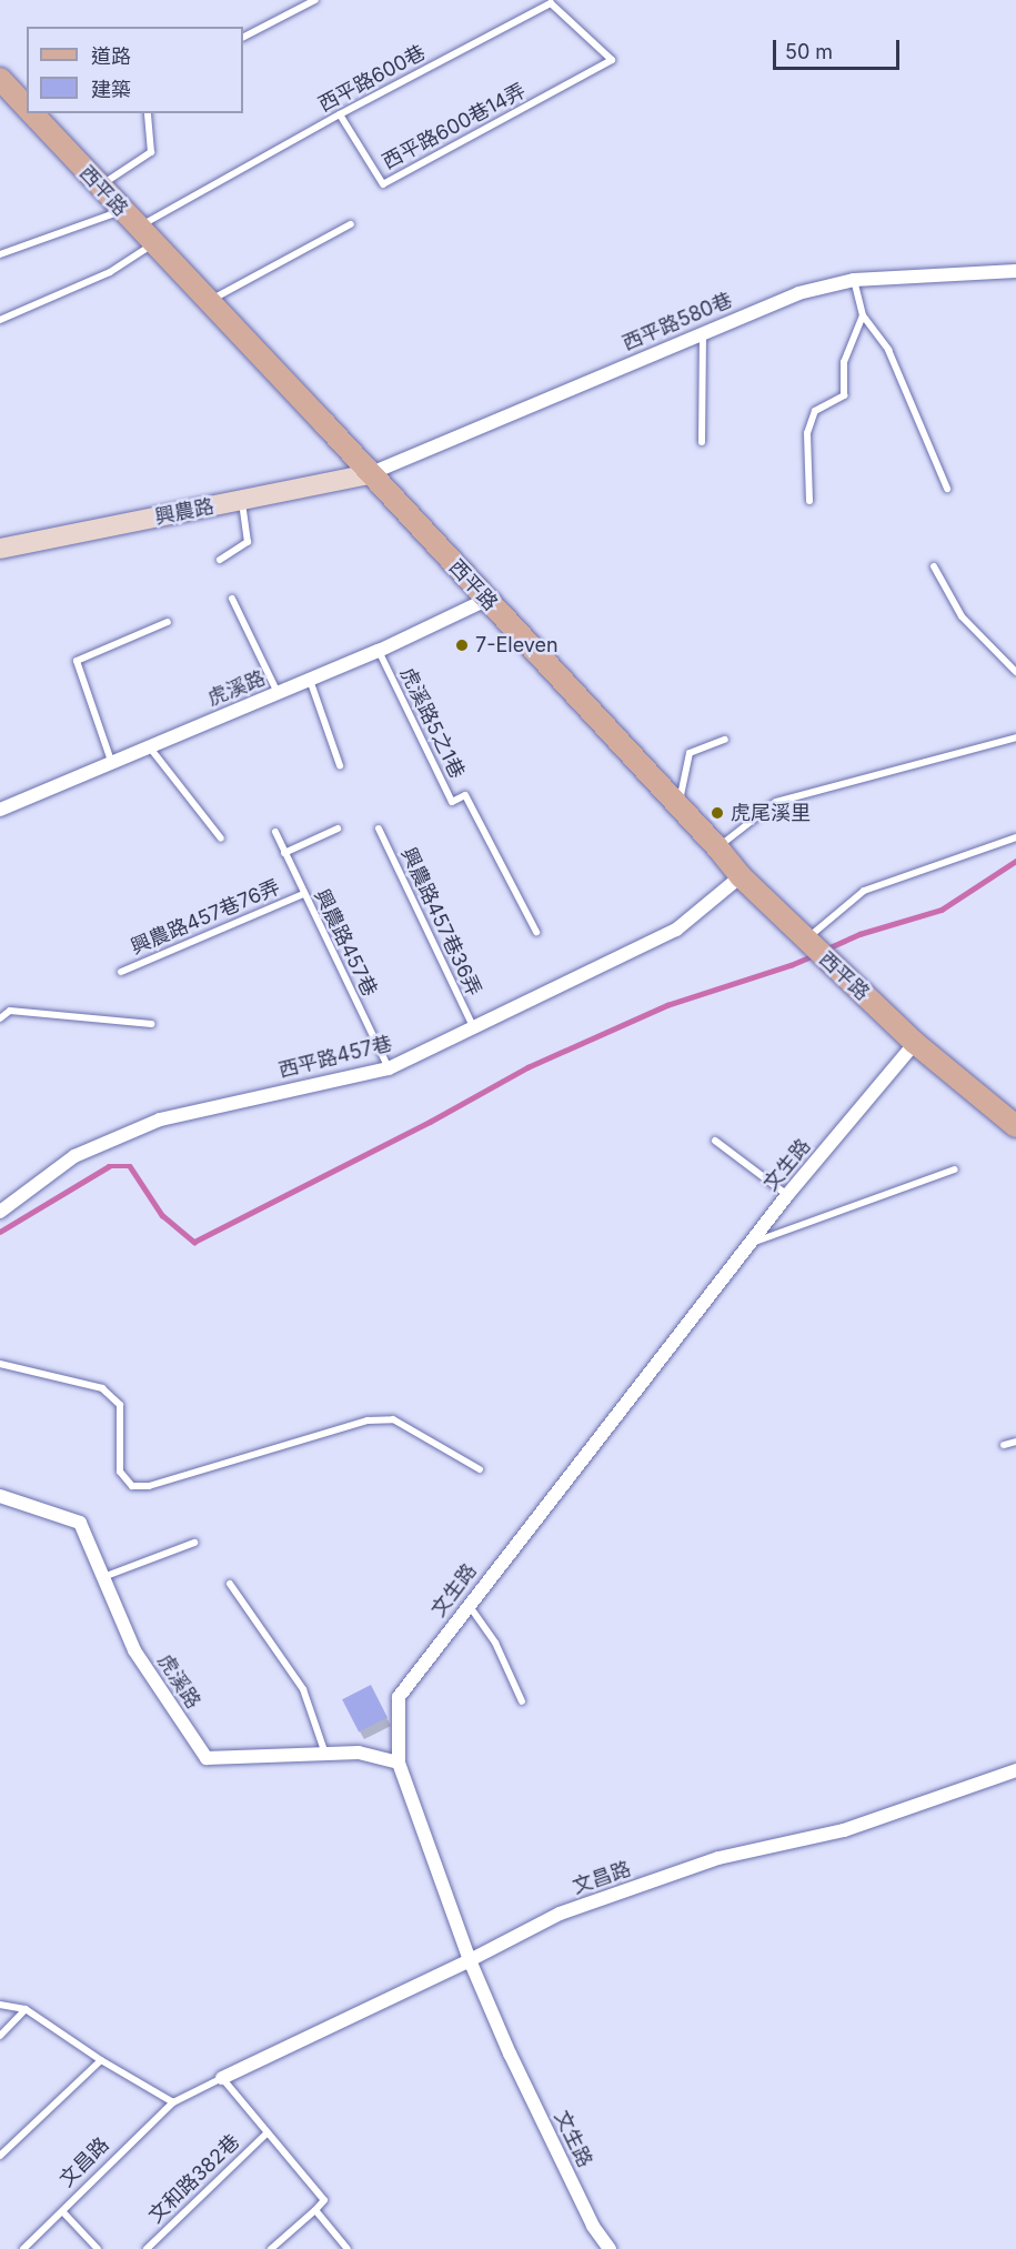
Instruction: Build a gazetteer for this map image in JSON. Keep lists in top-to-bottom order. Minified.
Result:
{"streets":{"main road":["西平路"],"street":["西平路580巷","興農路","虎溪路","西平路457巷","文生路","文昌路"],"lane":["西平路600巷","西平路600巷14弄","虎溪路5之1巷","興農路457巷76弄","興農路457巷36弄","興農路457巷","文和路382巷"]},"crossings":[["西平路600巷","西平路600巷14弄"],["西平路600巷","西平路"],["西平路","西平路580巷"],["西平路","興農路"],["西平路","虎溪路"],["西平路","西平路457巷"],["西平路","文生路"],["西平路580巷","興農路"],["虎溪路","虎溪路5之1巷"],["虎溪路","文生路"],["興農路457巷76弄","興農路457巷"],["興農路457巷36弄","西平路457巷"],["興農路457巷","西平路457巷"],["文生路","文昌路"]],"places":["7-Eleven","虎尾溪里"],"legend":["道路","建築"],"scale_bar":"50 m"}
